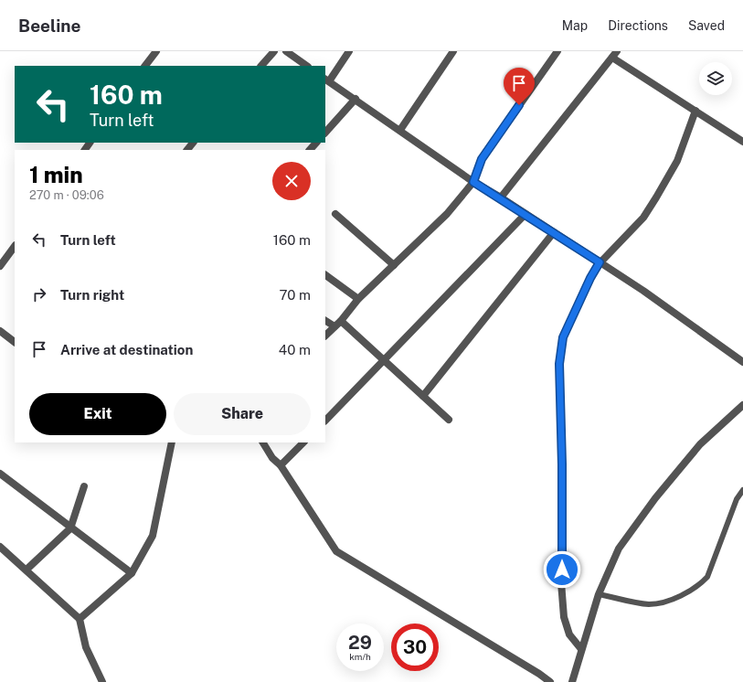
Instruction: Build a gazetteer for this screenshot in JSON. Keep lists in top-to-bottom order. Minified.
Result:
{"page":{"header":"Beeline","nav":["Map","Directions","Saved"],"turn":["160 m","Turn left"],"heading":["1 min","270 m · 09:06"],"list":[{"name":"Turn left","value":"160 m"},{"name":"Turn right","value":"70 m"},{"name":"Arrive at destination","value":"40 m"}],"buttons":["Exit","Share"],"speed":"29 km/h","limit":"30"}}
